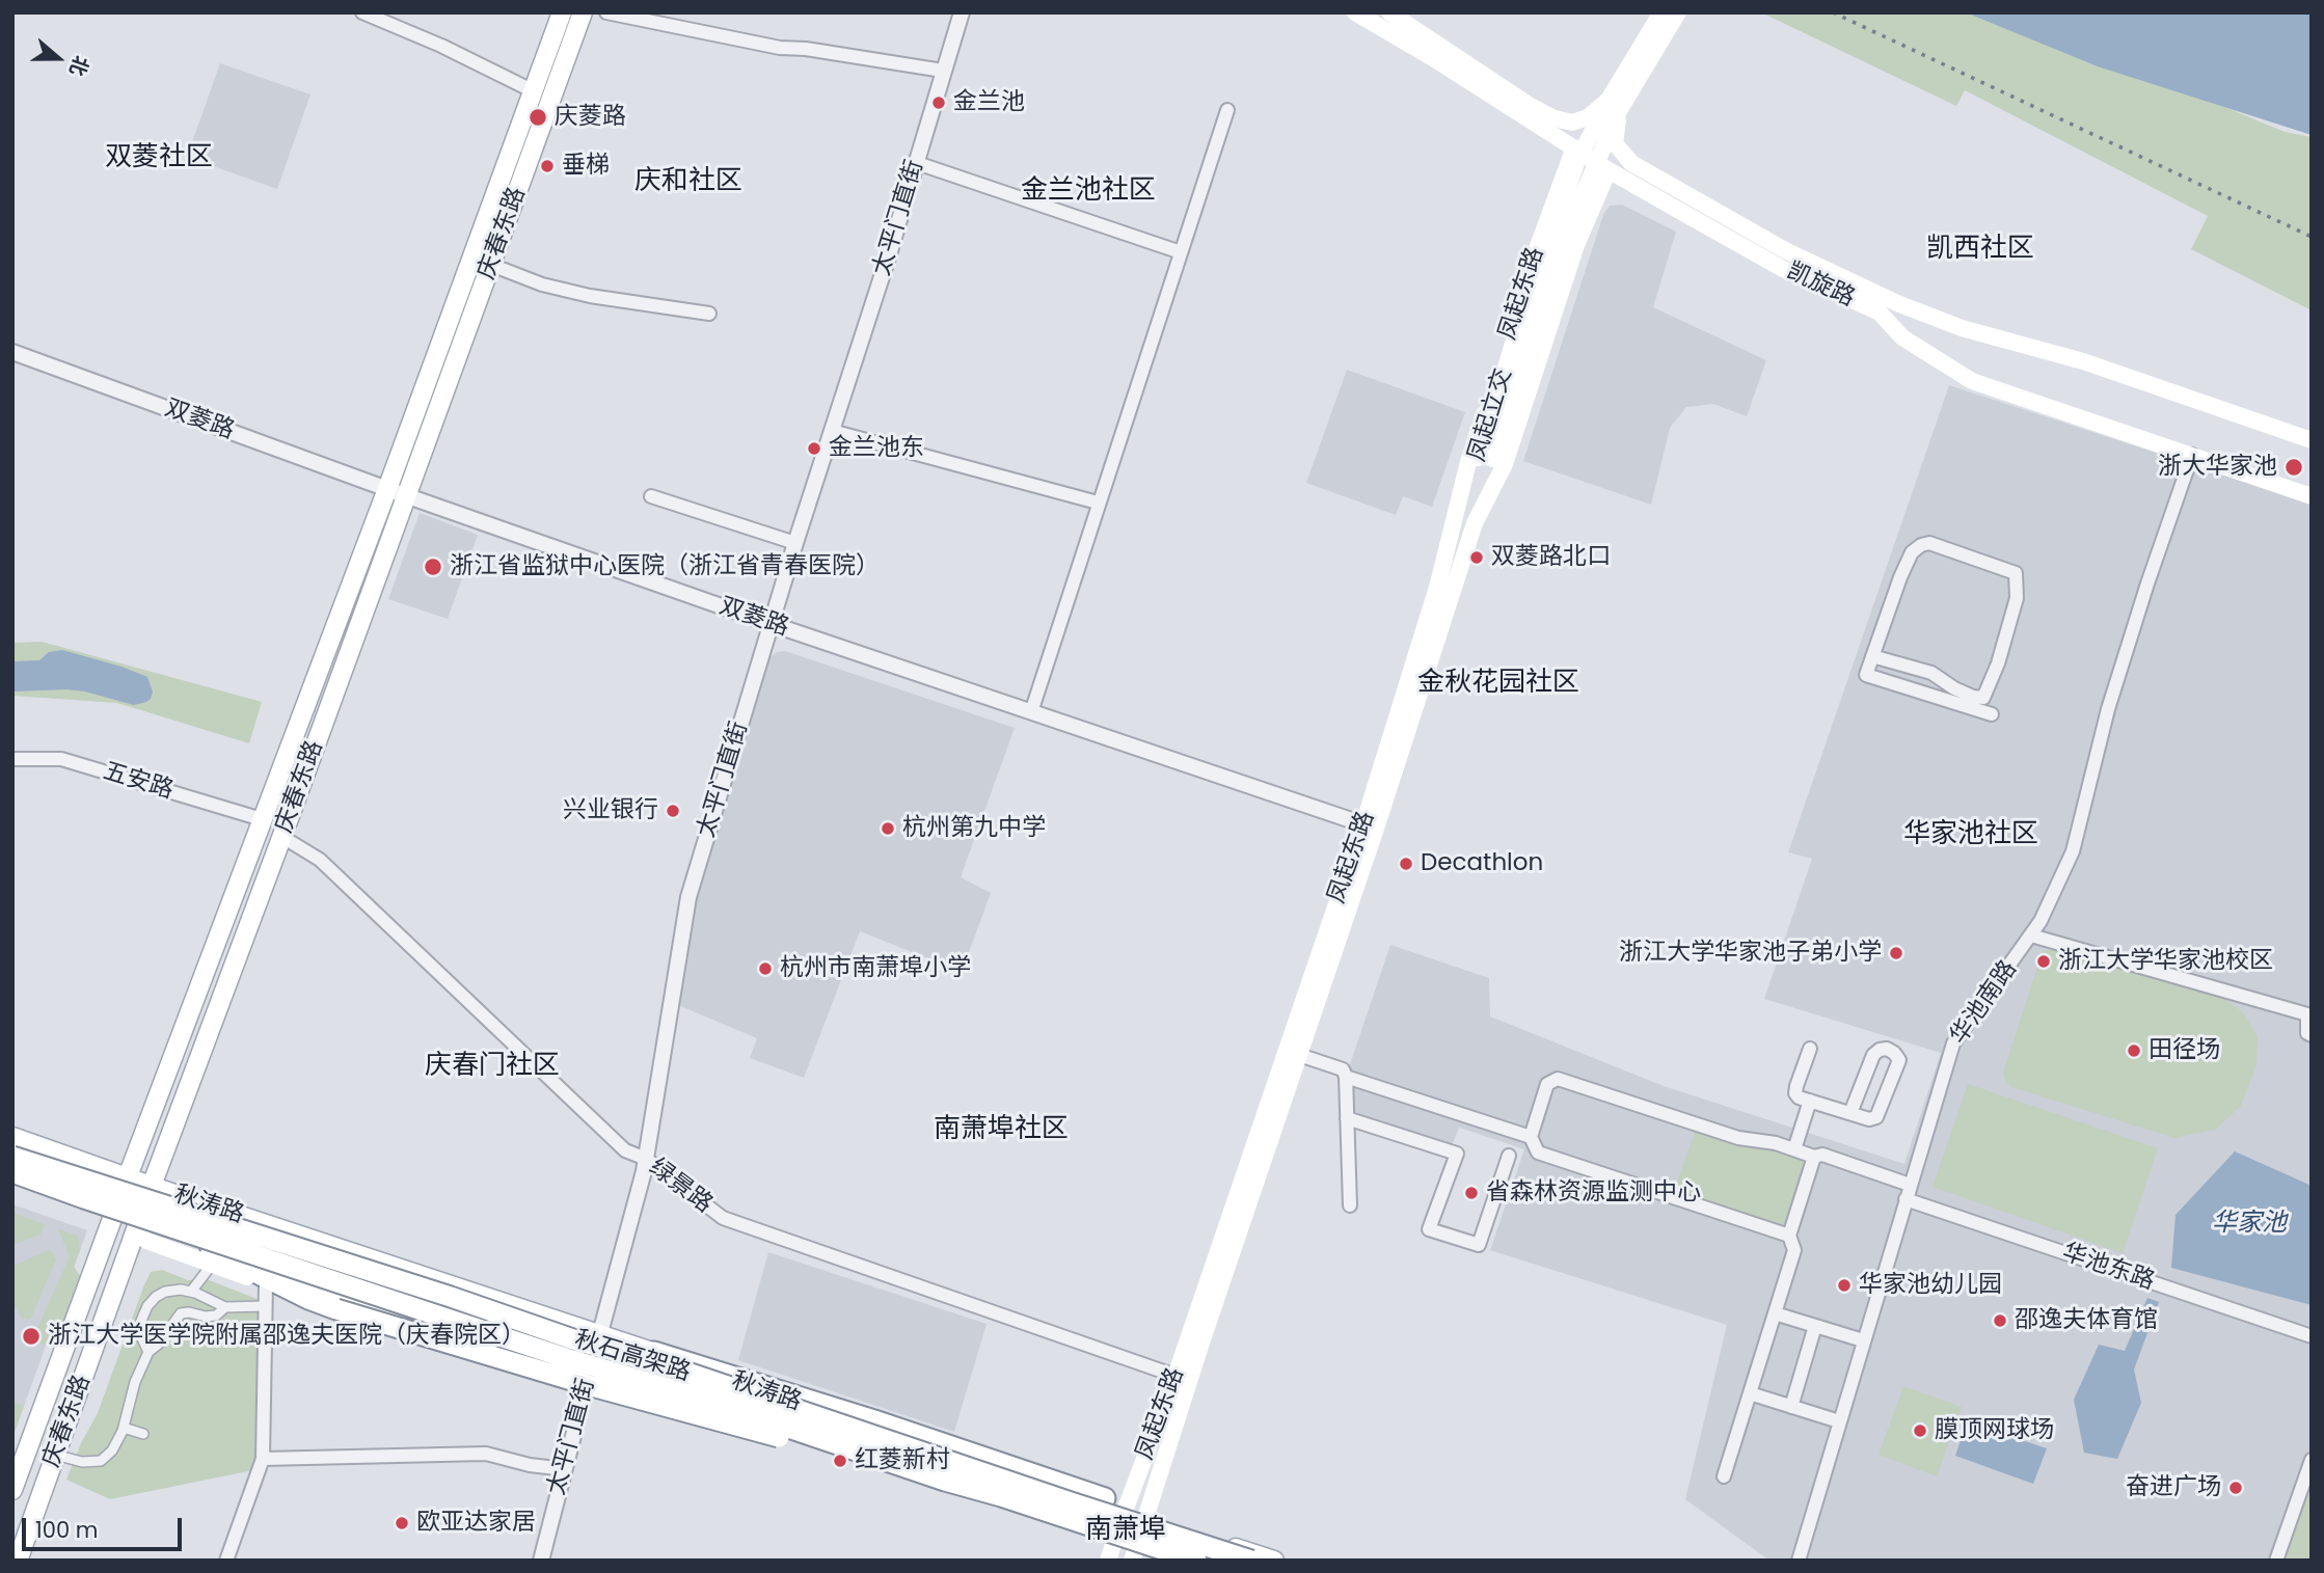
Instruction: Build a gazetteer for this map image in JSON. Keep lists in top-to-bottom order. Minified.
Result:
{"streets":{"highway":["秋石高架路"],"main road":["庆春东路","凯旋路","凤起东路","凤起立交","秋涛路"],"street":["太平门直街","双菱路","五安路","华池南路","绿景路","华池东路"]},"crossings":[["太平门直街","双菱路"],["太平门直街","绿景路"],["太平门直街","秋涛路"],["庆春东路","双菱路"],["庆春东路","五安路"],["庆春东路","绿景路"],["庆春东路","秋涛路"],["凯旋路","凤起东路"],["凯旋路","华池南路"],["凤起东路","凤起立交"],["凤起东路","双菱路"],["凤起东路","绿景路"],["凤起东路","秋涛路"],["华池南路","华池东路"]],"districts":["双菱社区","庆和社区","金兰池社区","凯西社区","金秋花园社区","华家池社区","庆春门社区","南萧埠社区","南萧埠"],"water":["华家池"],"places":["金兰池","庆菱路","垂梯","金兰池东","浙大华家池","双菱路北口","浙江省监狱中心医院（浙江省青春医院）","兴业银行","杭州第九中学","Decathlon","浙江大学华家池子弟小学","浙江大学华家池校区","杭州市南萧埠小学","田径场","省森林资源监测中心","华家池幼儿园","邵逸夫体育馆","浙江大学医学院附属邵逸夫医院（庆春院区）","膜顶网球场","红菱新村","奋进广场","欧亚达家居"],"scale_bar":"100 m","north":"right"}
